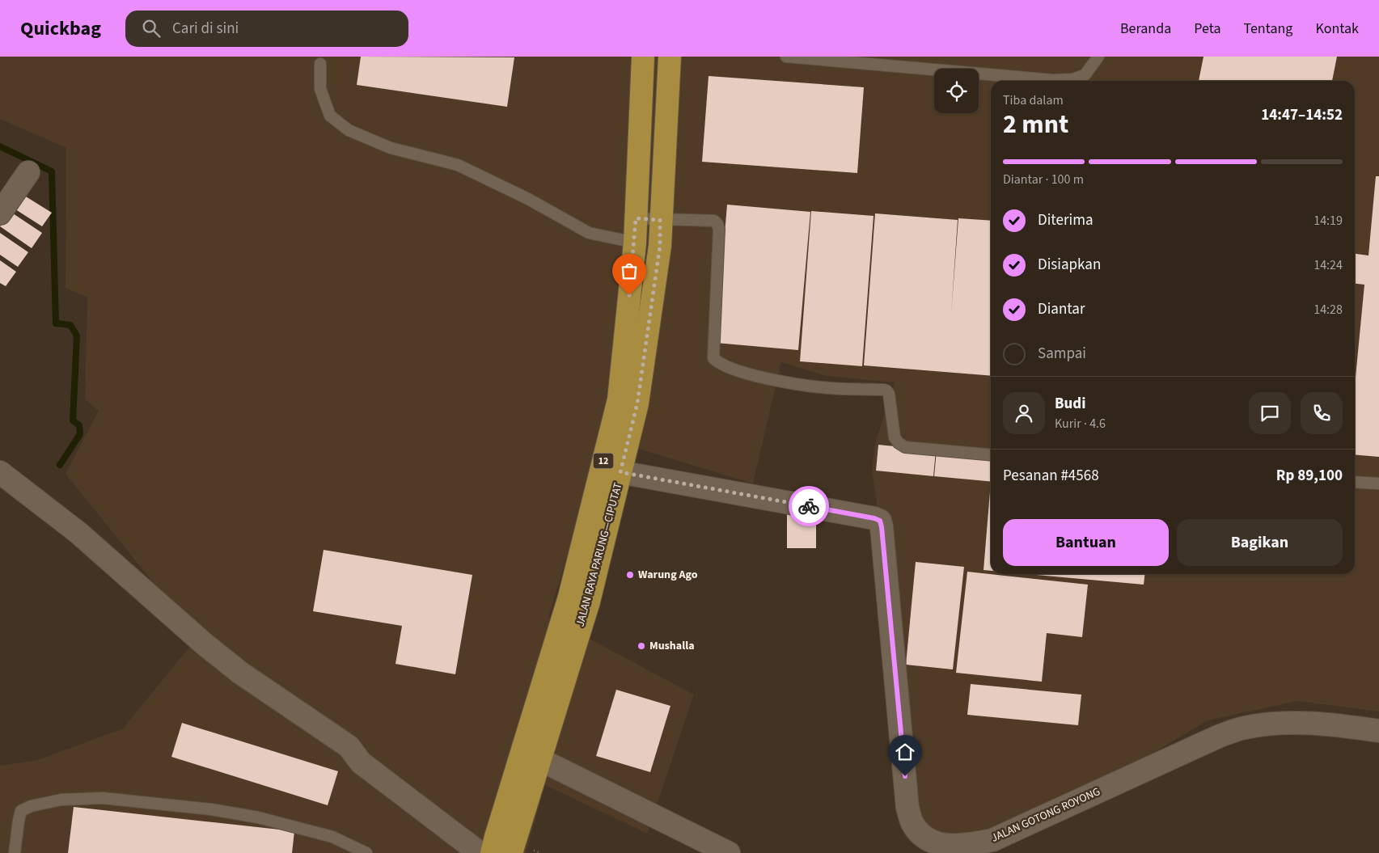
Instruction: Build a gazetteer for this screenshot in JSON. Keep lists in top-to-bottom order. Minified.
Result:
{"streets":{"highway":["12","JALAN RAYA PARUNG—CIPUTAT"],"street":["JALAN GOTONG ROYONG"]},"crossings":[["JALAN RAYA PARUNG—CIPUTAT","JALAN GOTONG ROYONG"]],"places":["Warung Ago","Mushalla"],"page":{"header":"Quickbag","search":"Cari di sini","nav":["Beranda","Peta","Tentang","Kontak"],"heading":["2 mnt","Tiba dalam","14:47–14:52"],"panel":["Budi","Kurir · 4.6","Pesanan #4568","Rp 89,100"],"bar":"Diantar · 100 m","list":[["Diterima","14:19"],["Disiapkan","14:24"],["Diantar","14:28"],"Sampai"],"buttons":["Bantuan","Bagikan"]}}
